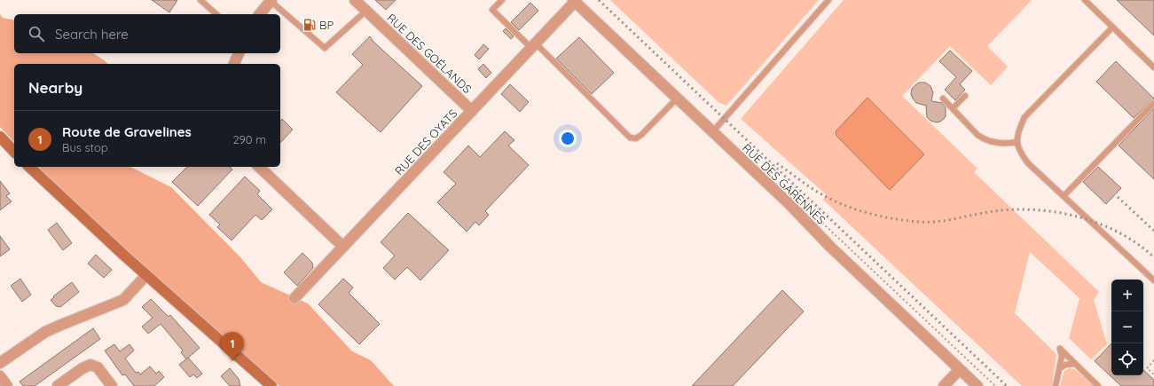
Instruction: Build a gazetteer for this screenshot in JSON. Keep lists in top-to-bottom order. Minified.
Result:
{"streets":{"street":["RUE DES GOÉLANDS","RUE DES OYATS","RUE DES GARENNES"]},"crossings":[["RUE DES GOÉLANDS","RUE DES OYATS"],["RUE DES OYATS","RUE DES GARENNES"]],"places":{"fuel station":["BP"]},"page":{"search":"Search here","heading":"Nearby","list":[{"mark":"1","name":"Route de Gravelines","note":"Bus stop","value":"290 m"}],"map_buttons":["+","−"],"pins":"1"}}
